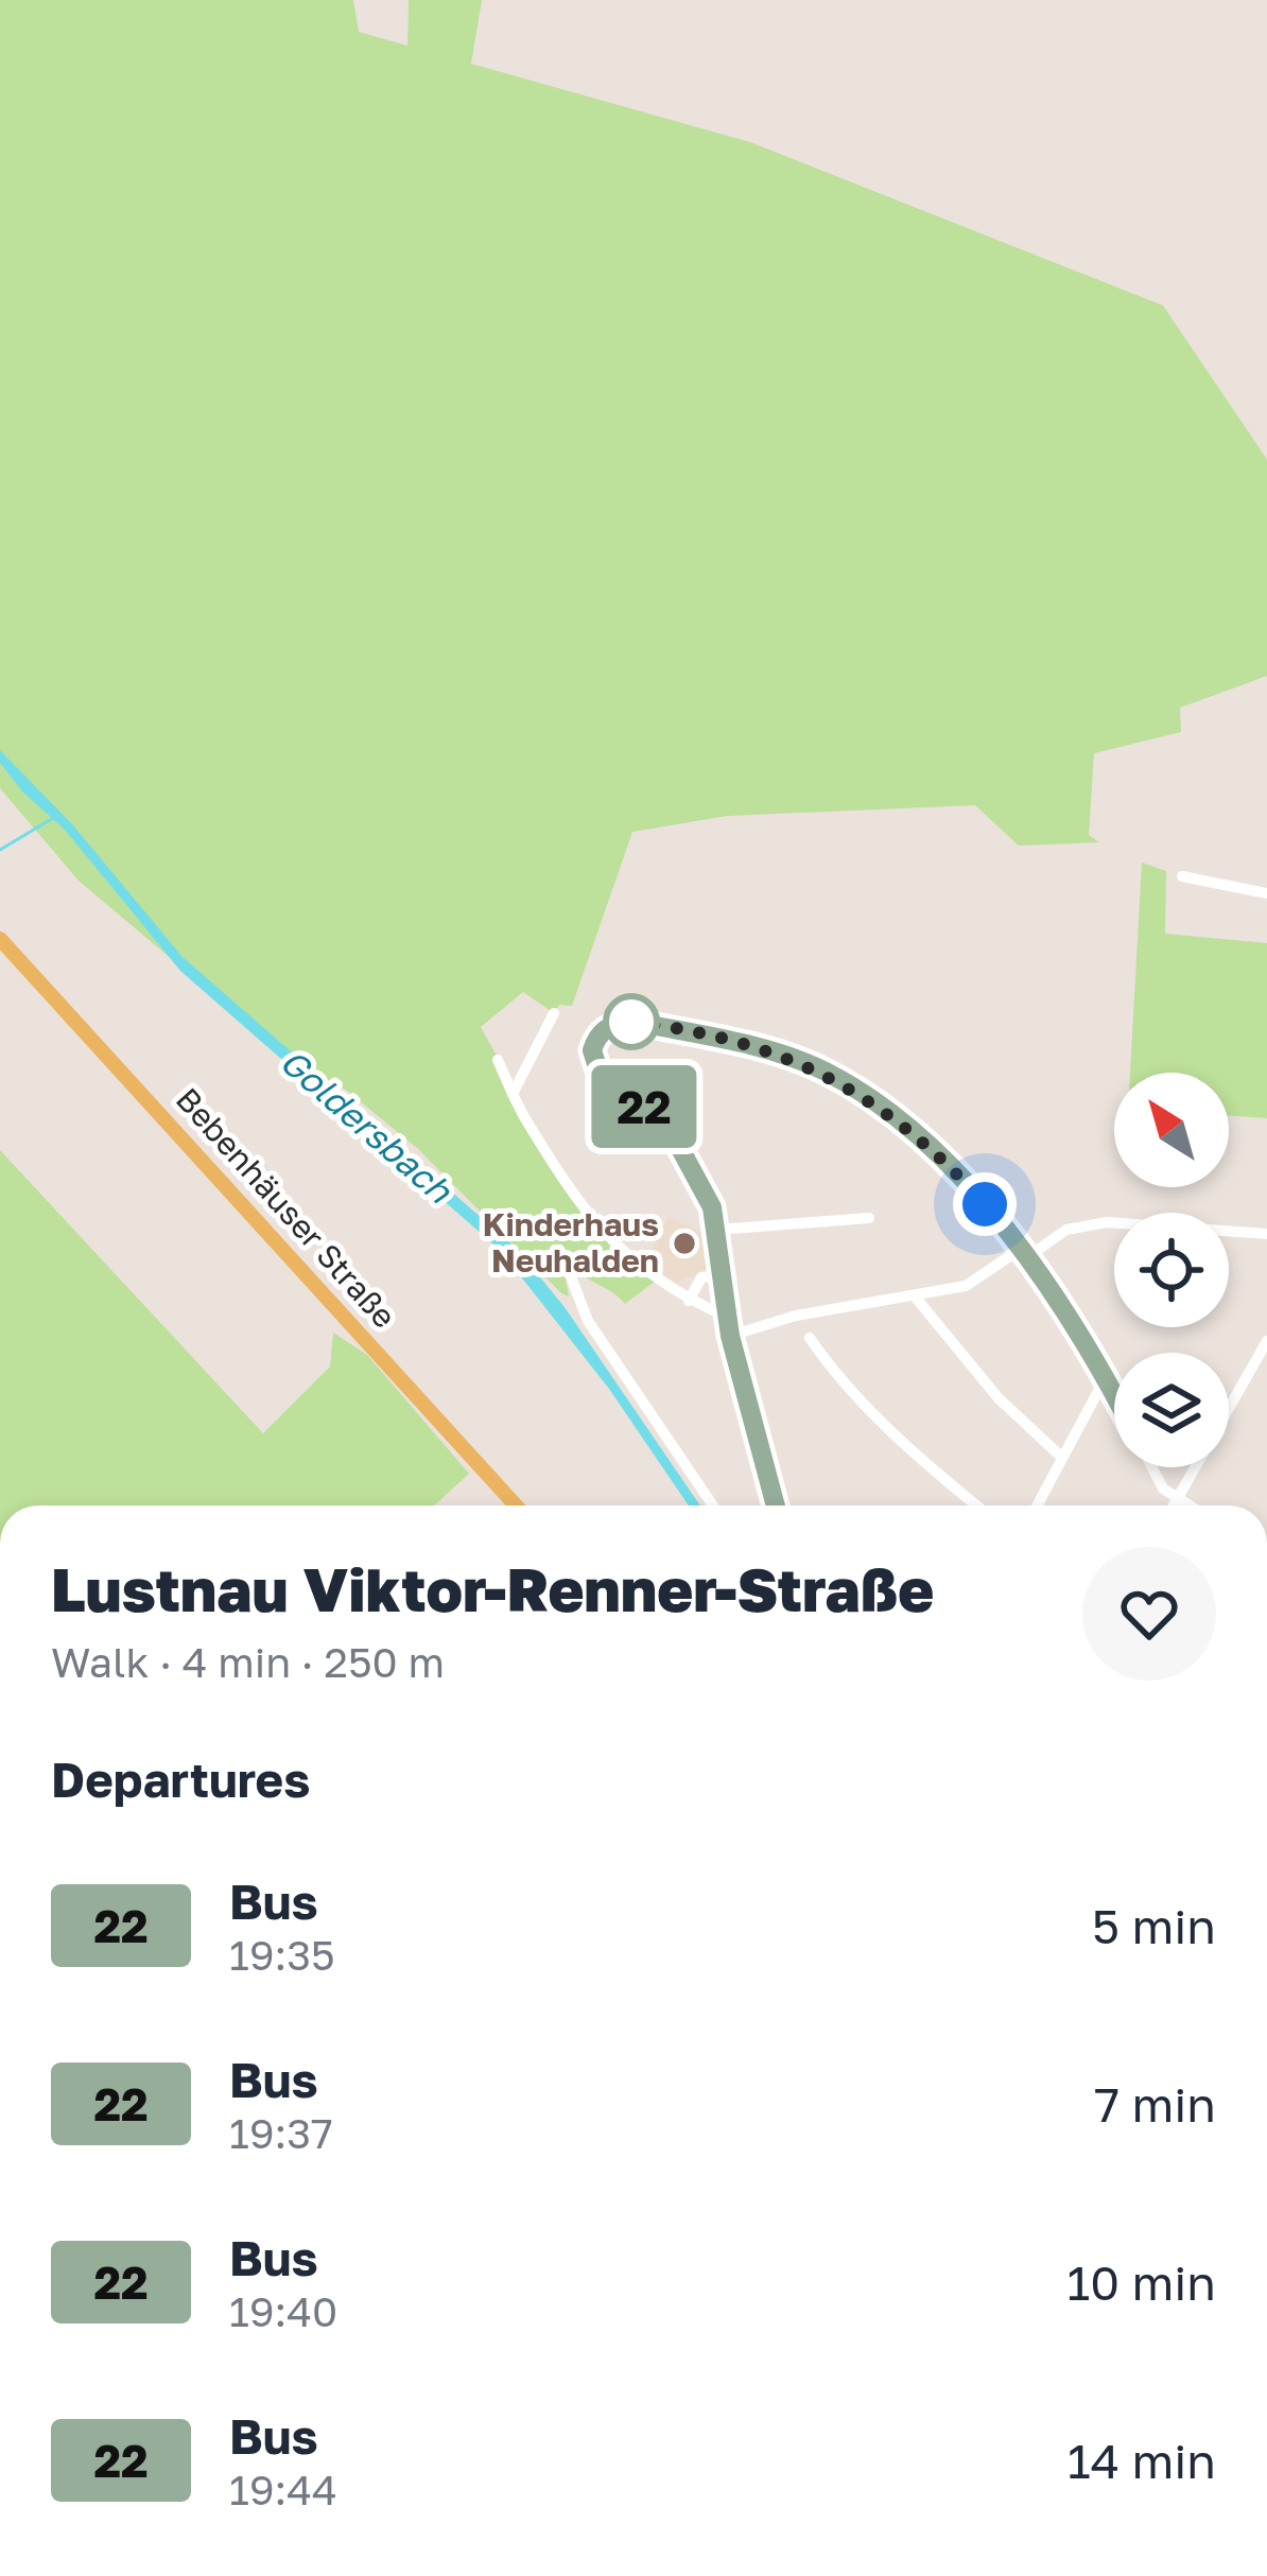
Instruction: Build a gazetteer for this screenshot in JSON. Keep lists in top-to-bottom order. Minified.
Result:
{"streets":{"main road":["Bebenhäuser Straße"]},"water":["Goldersbach"],"places":["Kinderhaus Neuhalden"],"lines":["bus line 22"],"north":"top left","page":{"on_map":"22","heading":[["Lustnau Viktor-Renner-Straße","Walk · 4 min · 250 m"],"Departures"],"list":[{"mark":"22","name":"Bus","note":"19:35","value":"5 min"},{"mark":"22","name":"Bus","note":"19:37","value":"7 min"},{"mark":"22","name":"Bus","note":"19:40","value":"10 min"},{"mark":"22","name":"Bus","note":"19:44","value":"14 min"}]}}
